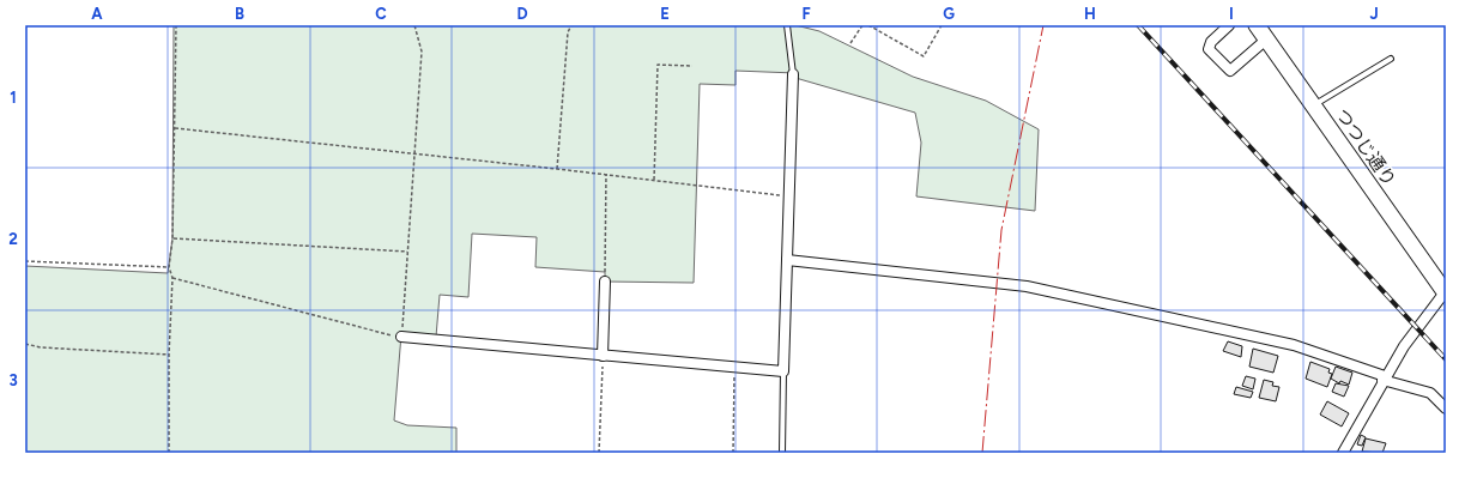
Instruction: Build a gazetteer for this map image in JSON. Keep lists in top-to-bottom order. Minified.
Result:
{"streets":{"main road":["つつじ通り"]},"grid":{"columns":["A","B","C","D","E","F","G","H","I","J"],"rows":["1","2","3"]}}
